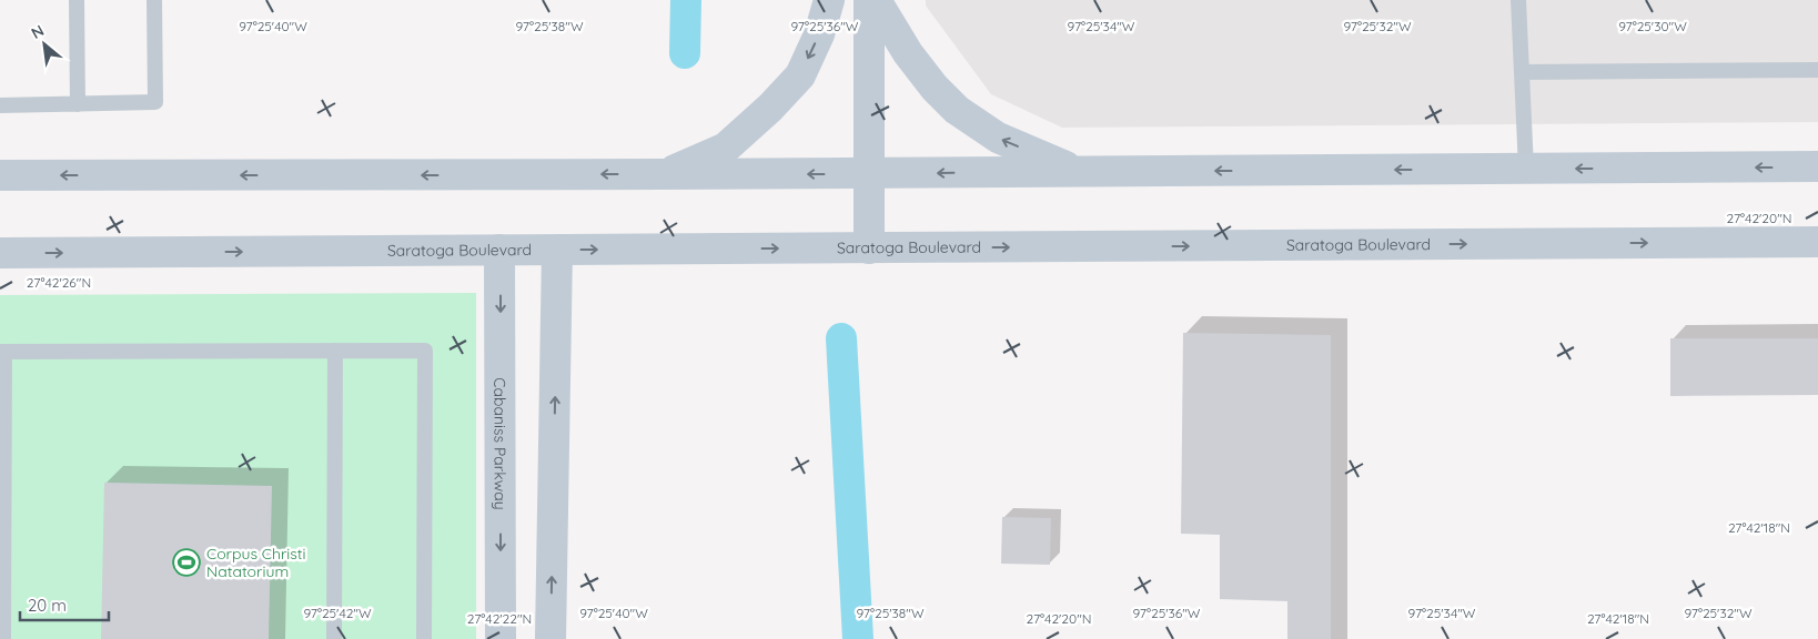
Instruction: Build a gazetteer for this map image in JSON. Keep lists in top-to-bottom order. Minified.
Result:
{"streets":{"main road":["Saratoga Boulevard","Cabaniss Parkway"]},"crossings":[["Saratoga Boulevard","Cabaniss Parkway"]],"places":{"sports":["Corpus Christi Natatorium"]},"scale_bar":"20 m","north":"top left","coordinates":["97°25'40\"W","97°25'38\"W","97°25'36\"W","97°25'34\"W","97°25'32\"W","97°25'30\"W","27°42'20\"N","27°42'26\"N","27°42'18\"N","97°25'42\"W","27°42'22\"N"]}
